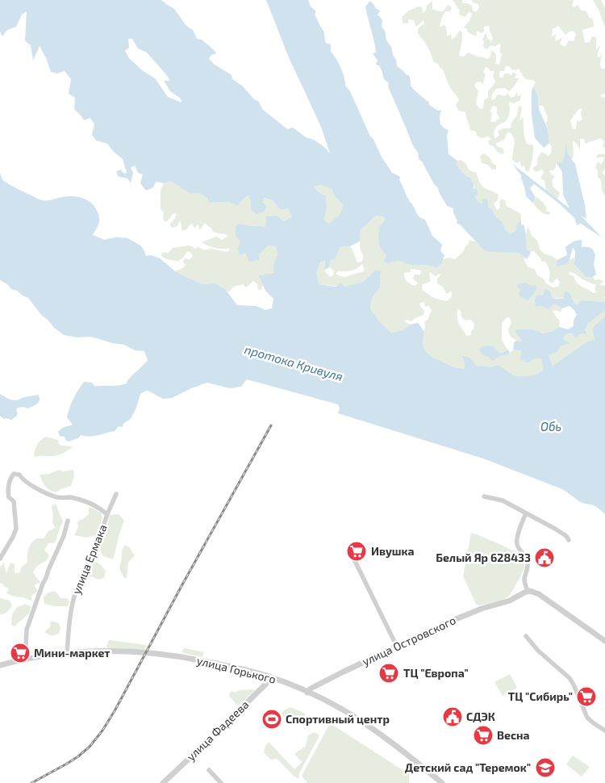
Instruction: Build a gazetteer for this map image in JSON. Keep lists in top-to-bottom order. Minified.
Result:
{"streets":{"street":["улица Ермака","улица Островского","улица Горького","улица Фадеева"]},"crossings":[["улица Ермака","улица Горького"],["улица Островского","улица Горького"],["улица Горького","улица Фадеева"]],"water":["протока Кривуля","Обь"],"places":{"supermarket":["Ивушка","Мини-маркет","ТЦ \"Европа\"","ТЦ \"Сибирь\"","Весна"],"public building":["Белый Яр 628433","СДЭК"],"sports":["Спортивный центр"],"school or university":["Детский сад \"Теремок\""]}}
